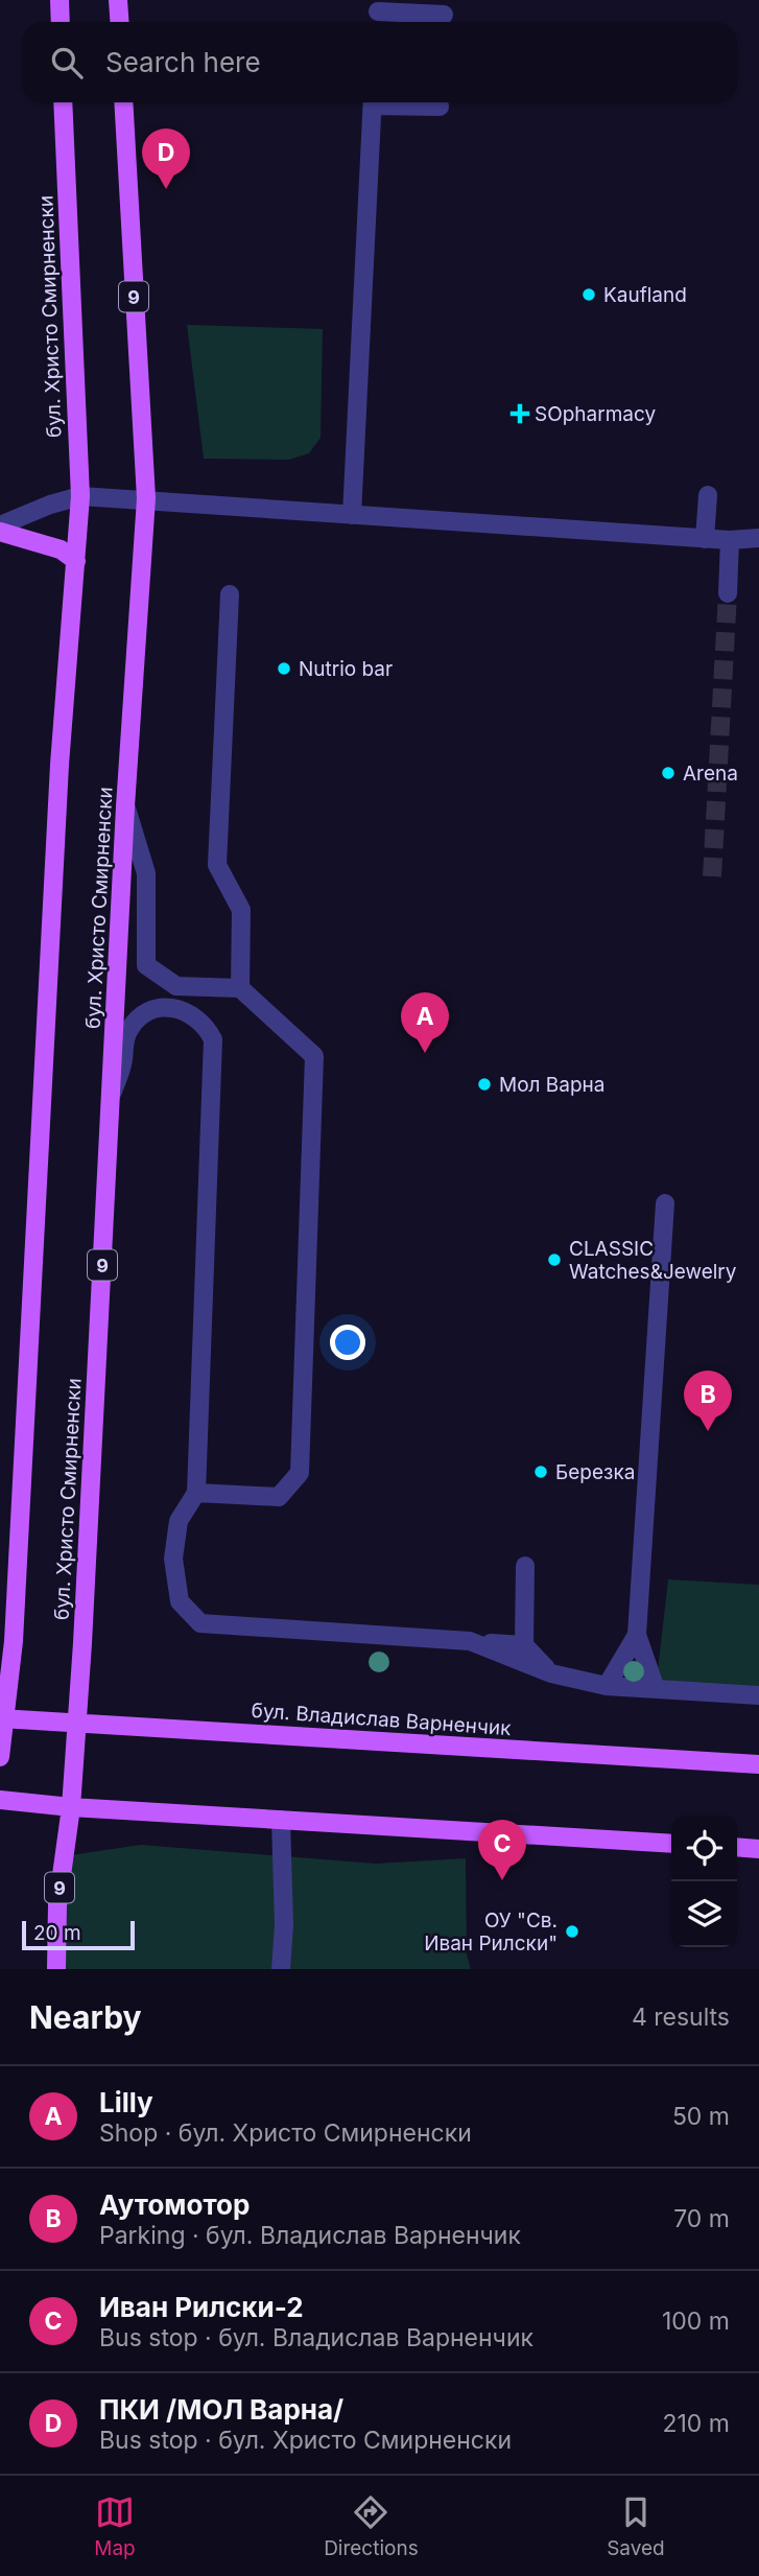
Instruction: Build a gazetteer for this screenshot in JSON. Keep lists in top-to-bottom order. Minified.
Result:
{"streets":{"main road":["9","бул. Христо Смирненски","бул. Владислав Варненчик"]},"crossings":[["9","бул. Христо Смирненски"],["9","бул. Владислав Варненчик"],["бул. Христо Смирненски","бул. Владислав Варненчик"]],"places":{"other":["Kaufland","Nutrio bar","Arena","Мол Варна","CLASSIC Watches&Jewelry","Березка","ОУ \"Св. Иван Рилски\""],"health":["SOpharmacy"]},"scale_bar":"20 m","page":{"search":"Search here","pins":["D","A","B","C"],"scale":"20 m","heading":["Nearby","4 results"],"list":[{"mark":"A","name":"Lilly","note":"Shop · бул. Христо Смирненски","value":"50 m"},{"mark":"B","name":"Аутомотор","note":"Parking · бул. Владислав Варненчик","value":"70 m"},{"mark":"C","name":"Иван Рилски-2","note":"Bus stop · бул. Владислав Варненчик","value":"100 m"},{"mark":"D","name":"ПКИ /МОЛ Варна/","note":"Bus stop · бул. Христо Смирненски","value":"210 m"}],"nav":["Map","Directions","Saved"]}}
